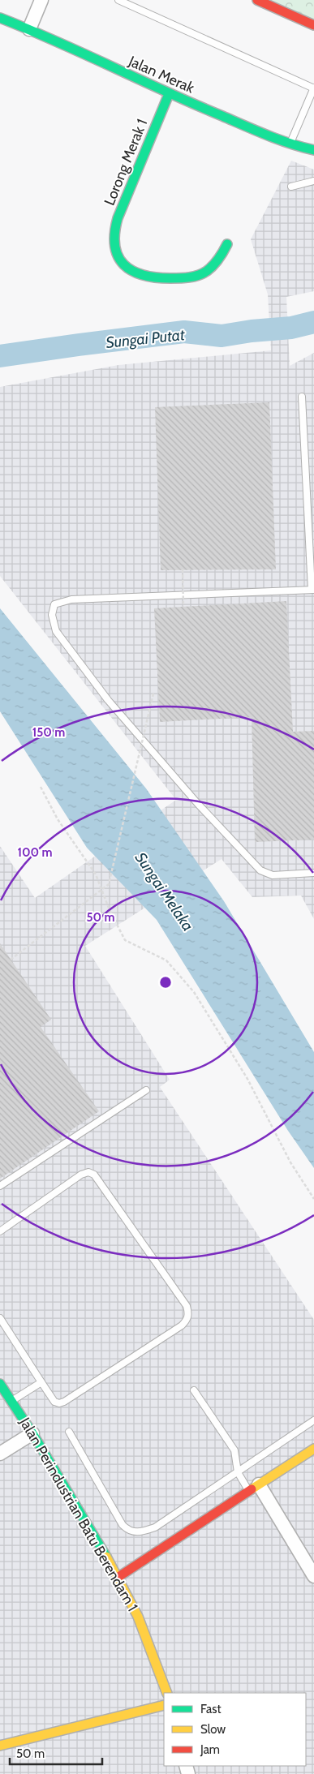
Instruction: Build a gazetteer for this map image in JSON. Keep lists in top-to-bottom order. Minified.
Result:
{"streets":{"street":["Jalan Merak","Lorong Merak 1","Jalan Perindustrian Batu Berendam 1"]},"crossings":[["Jalan Merak","Lorong Merak 1"]],"water":["Sungai Putat","Sungai Melaka"],"legend":["Fast","Slow","Jam"],"scale_bar":"50 m","rings":["150 m","100 m","50 m"]}
